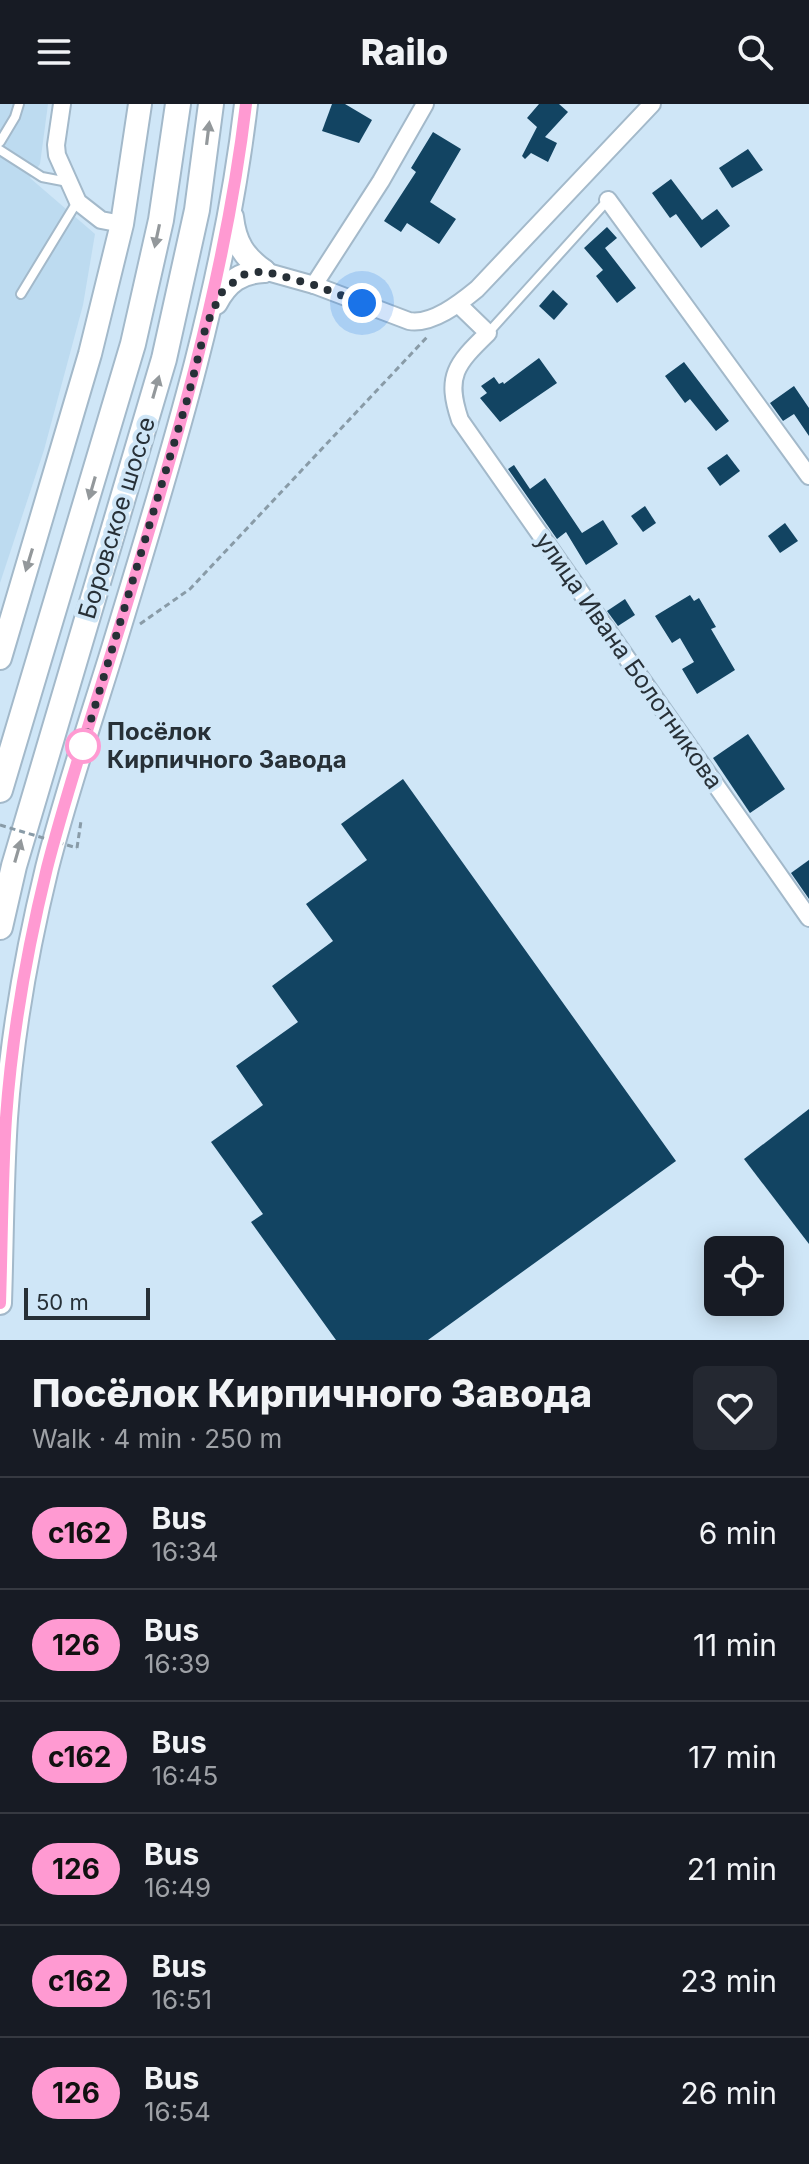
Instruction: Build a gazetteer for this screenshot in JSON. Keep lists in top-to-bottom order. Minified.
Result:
{"streets":{"main road":["Боровское шоссе"],"street":["улица Ивана Болотникова"]},"places":["Посёлок Кирпичного Завода"],"lines":["bus line с162"],"scale_bar":"50 m","page":{"header":"Railo","scale":"50 m","heading":["Посёлок Кирпичного Завода","Walk · 4 min · 250 m"],"list":[{"mark":"с162","name":"Bus","note":"16:34","value":"6 min"},{"mark":"126","name":"Bus","note":"16:39","value":"11 min"},{"mark":"с162","name":"Bus","note":"16:45","value":"17 min"},{"mark":"126","name":"Bus","note":"16:49","value":"21 min"},{"mark":"с162","name":"Bus","note":"16:51","value":"23 min"},{"mark":"126","name":"Bus","note":"16:54","value":"26 min"}]}}
